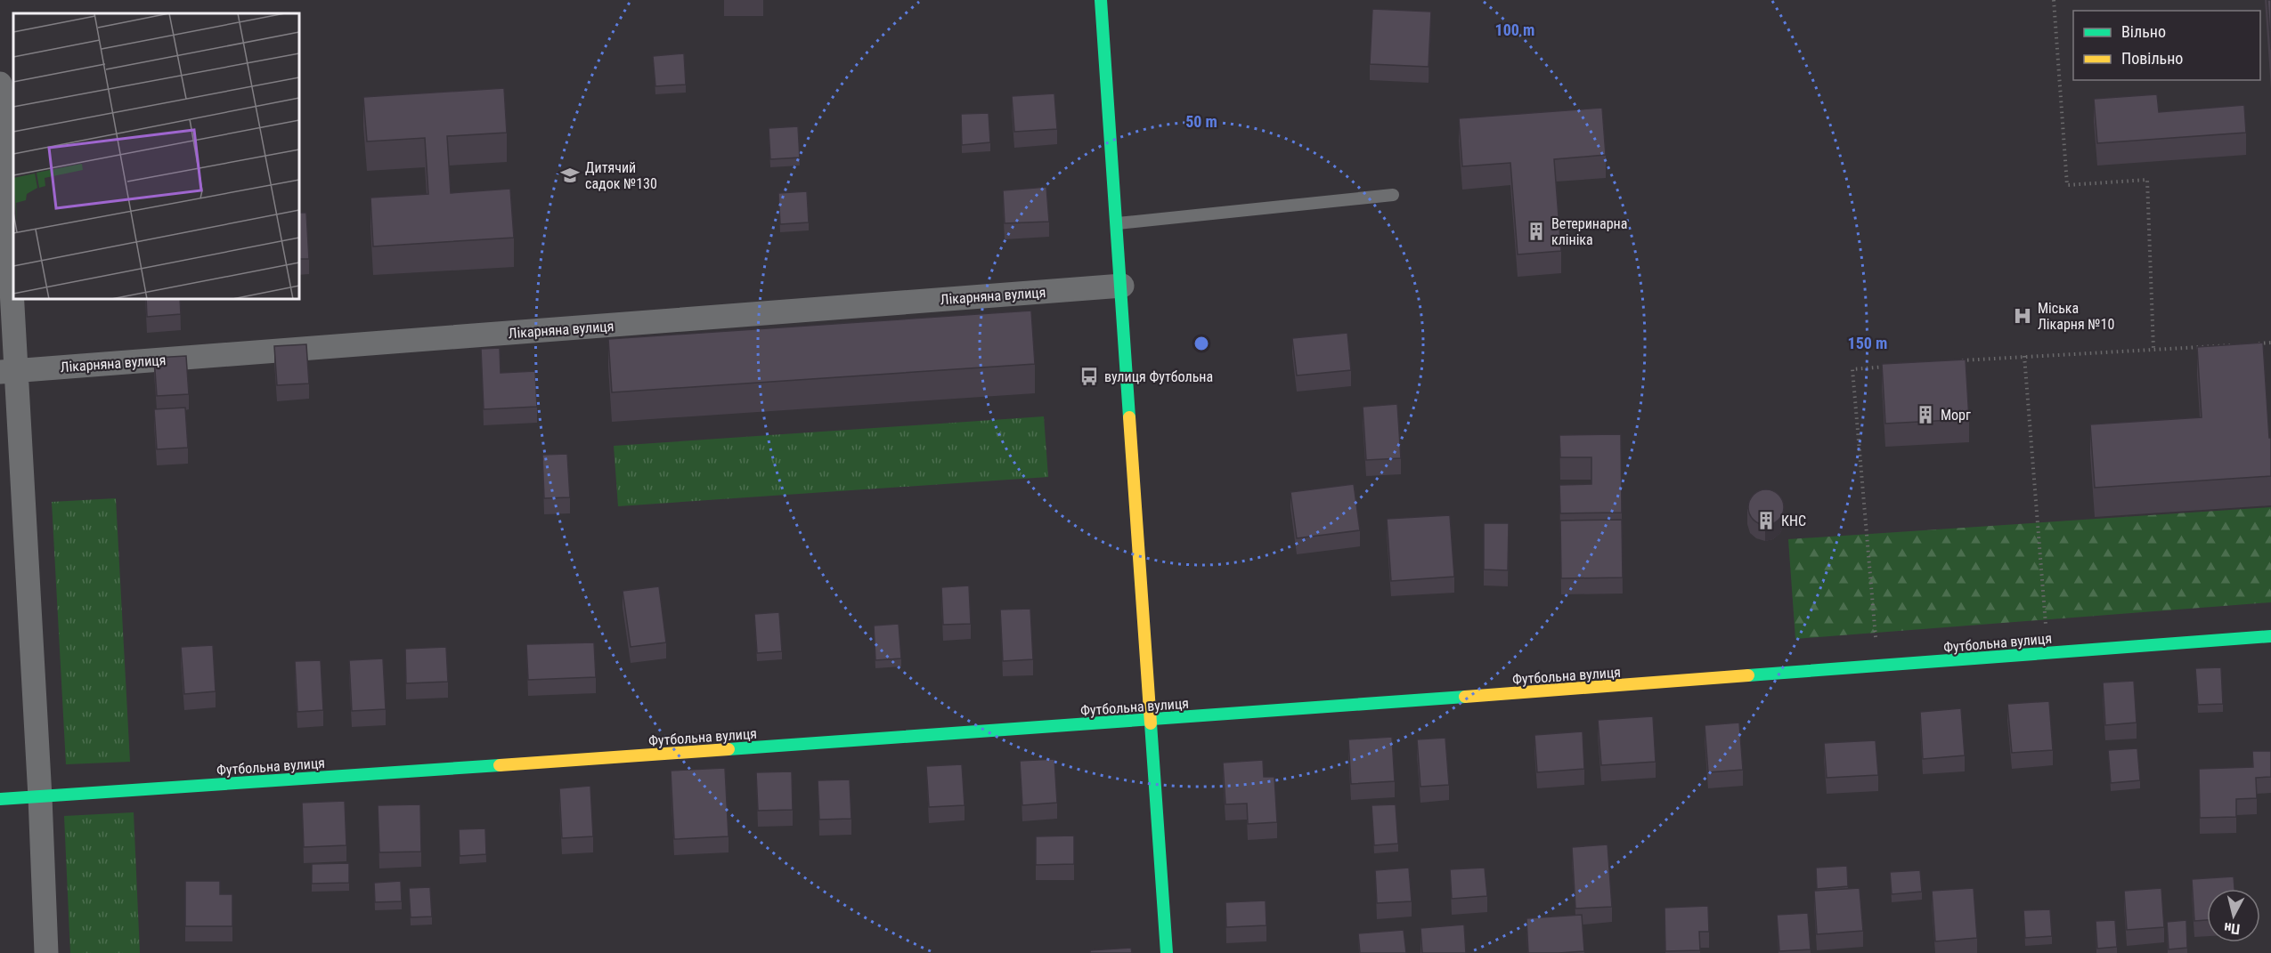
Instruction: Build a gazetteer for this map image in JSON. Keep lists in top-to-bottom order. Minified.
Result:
{"streets":{"street":["Лікарняна вулиця","Футбольна вулиця"]},"places":{"school or university":["Дитячий садок №130"],"building":["Ветеринарна клініка","Морг","КНС"],"hospital":["Міська Лікарня №10"],"bus stop":["вулиця Футбольна"]},"legend":["Вільно","Повільно"],"north":"bottom","rings":["100 m","50 m","150 m"]}
